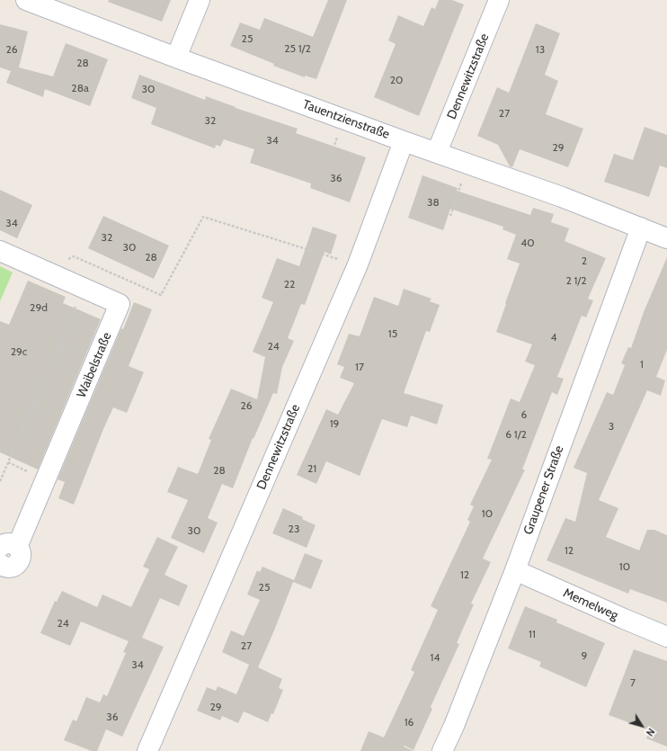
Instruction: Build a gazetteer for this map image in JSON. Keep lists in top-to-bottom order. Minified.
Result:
{"streets":{"street":["Dennewitzstraße","Tauentzienstraße","Waibelstraße","Graupener Straße","Memelweg"]},"crossings":[["Dennewitzstraße","Tauentzienstraße"],["Tauentzienstraße","Graupener Straße"],["Graupener Straße","Memelweg"]],"house_numbers":["25","25 1/2","26","13","28","20","28a","30","27","32","34","29","36","38","34","32","40","30","28","2","2 1/2","22","29d","15","4","24","29c","1","17","26","6","19","3","6 1/2","21","28","10","23","30","12","10","12","25","24","11","27","9","14","34","7","29","36","16"],"north":"bottom right"}
